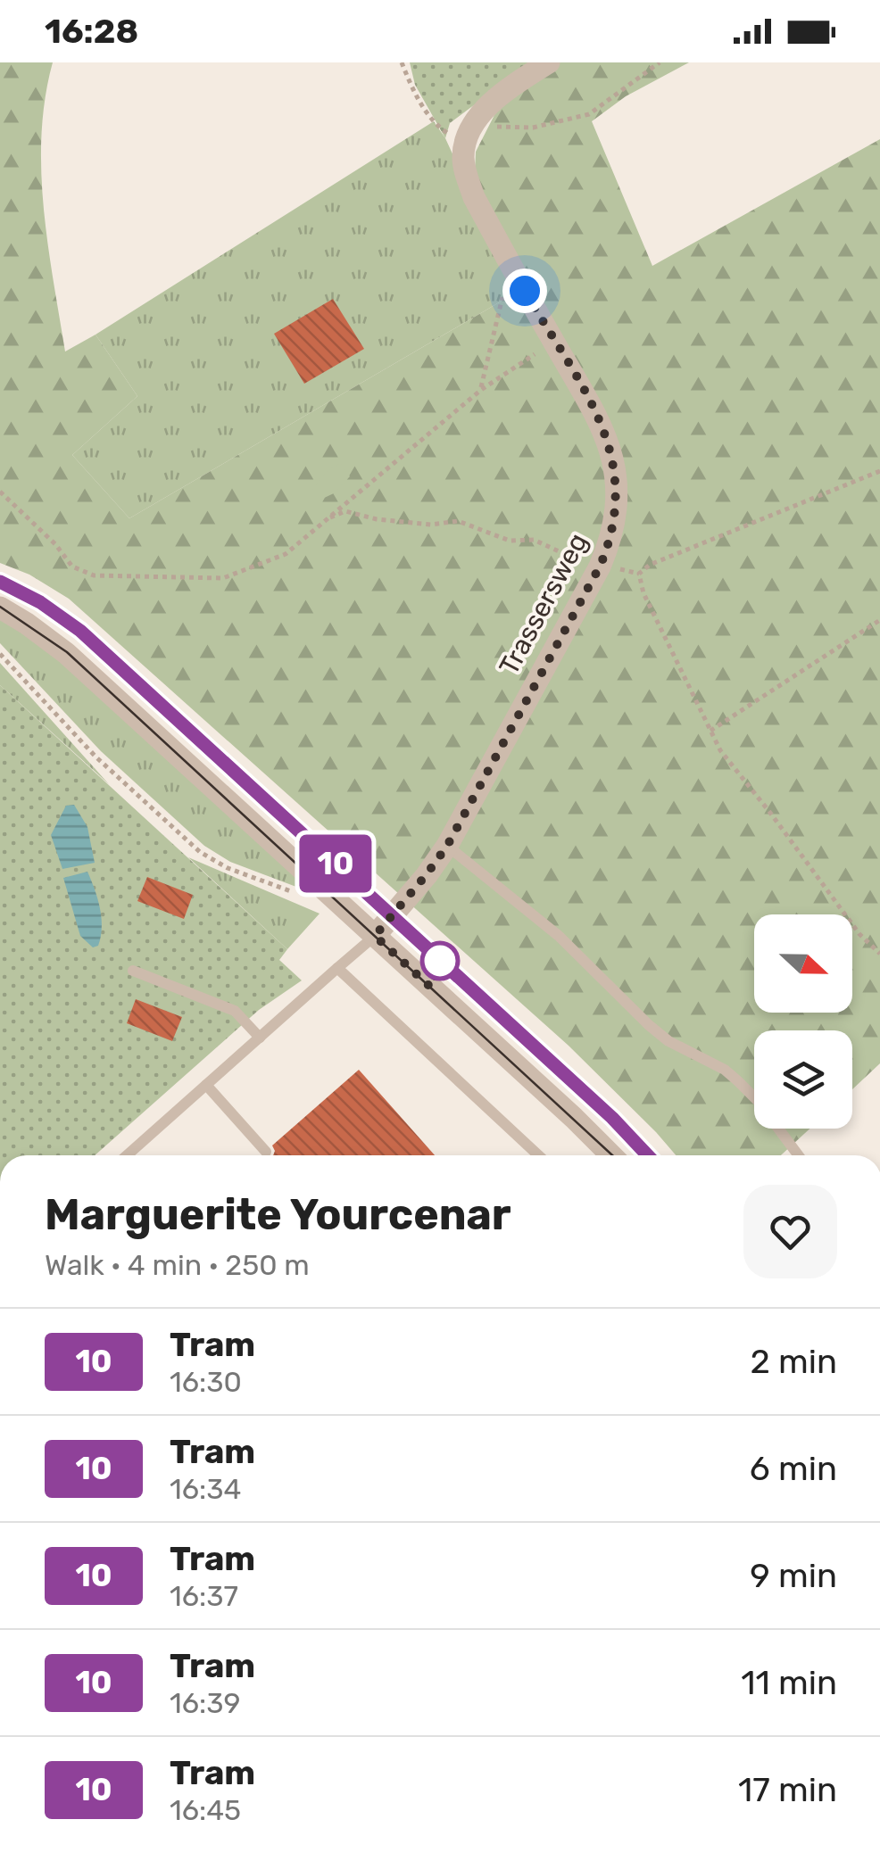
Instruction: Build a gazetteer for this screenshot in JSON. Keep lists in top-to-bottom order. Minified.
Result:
{"streets":{"street":["Trassersweg"]},"lines":["tram line 10"],"north":"right","page":{"status":"16:28","on_map":"10","heading":["Marguerite Yourcenar","Walk · 4 min · 250 m"],"list":[{"mark":"10","name":"Tram","note":"16:30","value":"2 min"},{"mark":"10","name":"Tram","note":"16:34","value":"6 min"},{"mark":"10","name":"Tram","note":"16:37","value":"9 min"},{"mark":"10","name":"Tram","note":"16:39","value":"11 min"},{"mark":"10","name":"Tram","note":"16:45","value":"17 min"}]}}
